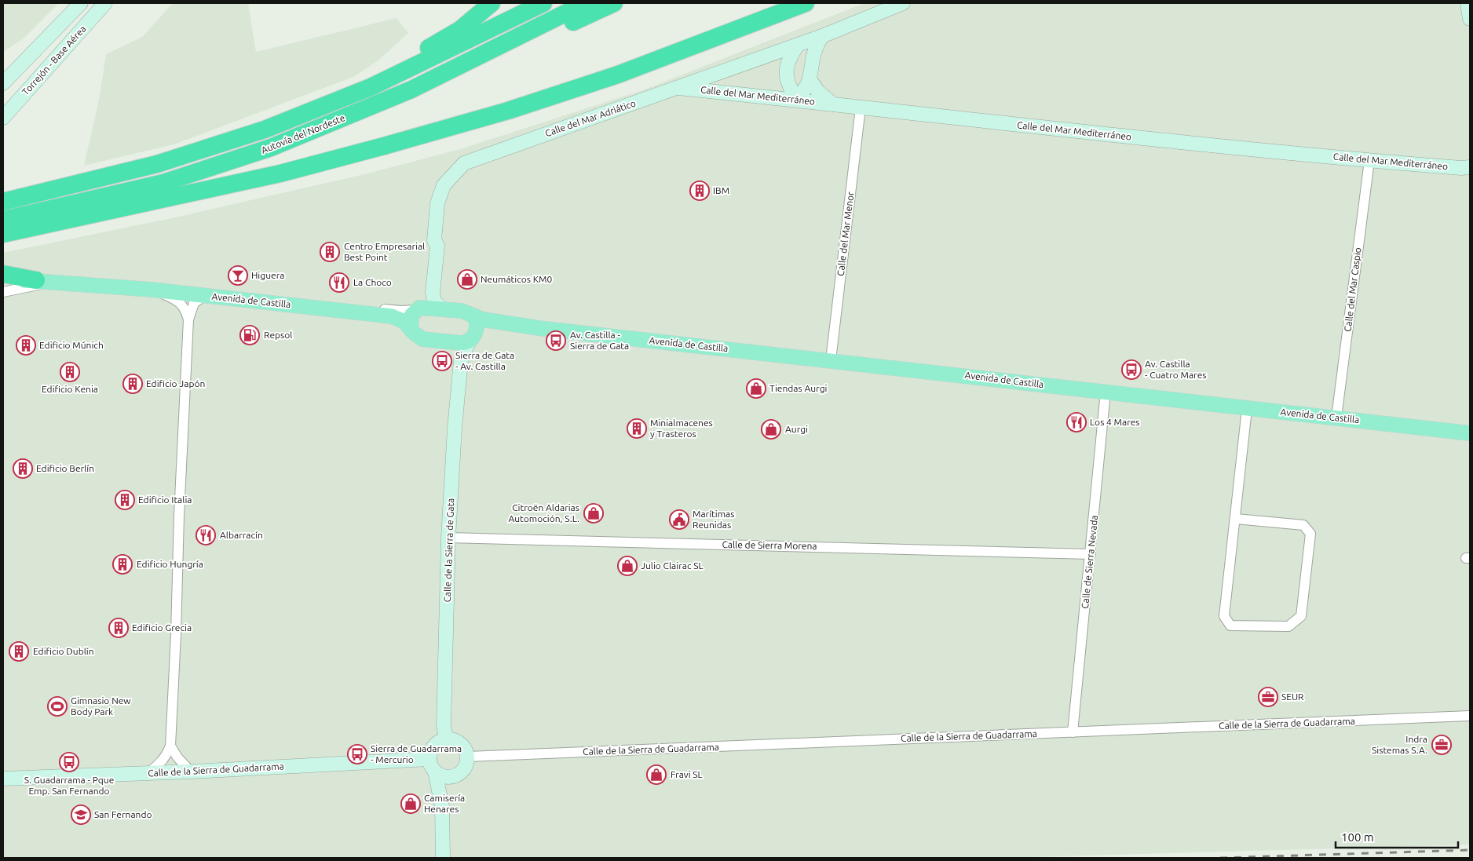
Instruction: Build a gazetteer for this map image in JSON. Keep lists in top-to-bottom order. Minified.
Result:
{"streets":{"highway":["Autovía del Nordeste"],"main road":["Avenida de Castilla"],"street":["Torrejón - Base Aérea","Calle del Mar Mediterráneo","Calle del Mar Adriático","Calle del Mar Menor","Calle del Mar Caspio","Calle de Sierra Morena","Calle de la Sierra de Gata","Calle de Sierra Nevada","Calle de la Sierra de Guadarrama"]},"crossings":[["Calle del Mar Mediterráneo","Calle del Mar Adriático"],["Calle del Mar Mediterráneo","Calle del Mar Menor"],["Calle del Mar Mediterráneo","Calle del Mar Caspio"],["Calle del Mar Adriático","Avenida de Castilla"],["Calle del Mar Menor","Avenida de Castilla"],["Calle del Mar Caspio","Avenida de Castilla"],["Avenida de Castilla","Calle de la Sierra de Gata"],["Avenida de Castilla","Calle de Sierra Nevada"],["Calle de Sierra Morena","Calle de la Sierra de Gata"],["Calle de Sierra Morena","Calle de Sierra Nevada"],["Calle de la Sierra de Gata","Calle de la Sierra de Guadarrama"],["Calle de Sierra Nevada","Calle de la Sierra de Guadarrama"]],"places":{"building":["IBM","Centro Empresarial Best Point","Edificio Múnich","Edificio Kenia","Edificio Japón","Minialmacenes y Trasteros","Edificio Berlín","Edificio Italia","Edificio Hungría","Edificio Grecia","Edificio Dublín"],"bar":["Higuera"],"shop":["Neumáticos KM0","Tiendas Aurgi","Aurgi","Citroën Aldarias Automoción, S.L.","Julio Clairac SL","Fravi SL","Camisería Henares"],"restaurant":["La Choco","Los 4 Mares","Albarracín"],"fuel station":["Repsol"],"bus stop":["Av. Castilla - Sierra de Gata","Sierra de Gata - Av. Castilla","Av. Castilla - Cuatro Mares","Sierra de Guadarrama - Mercurio","S. Guadarrama - Pque Emp. San Fernando"],"public building":["Marítimas Reunidas"],"office":["SEUR","Indra Sistemas S.A."],"sports":["Gimnasio New Body Park"],"school or university":["San Fernando"]},"scale_bar":"100 m"}
